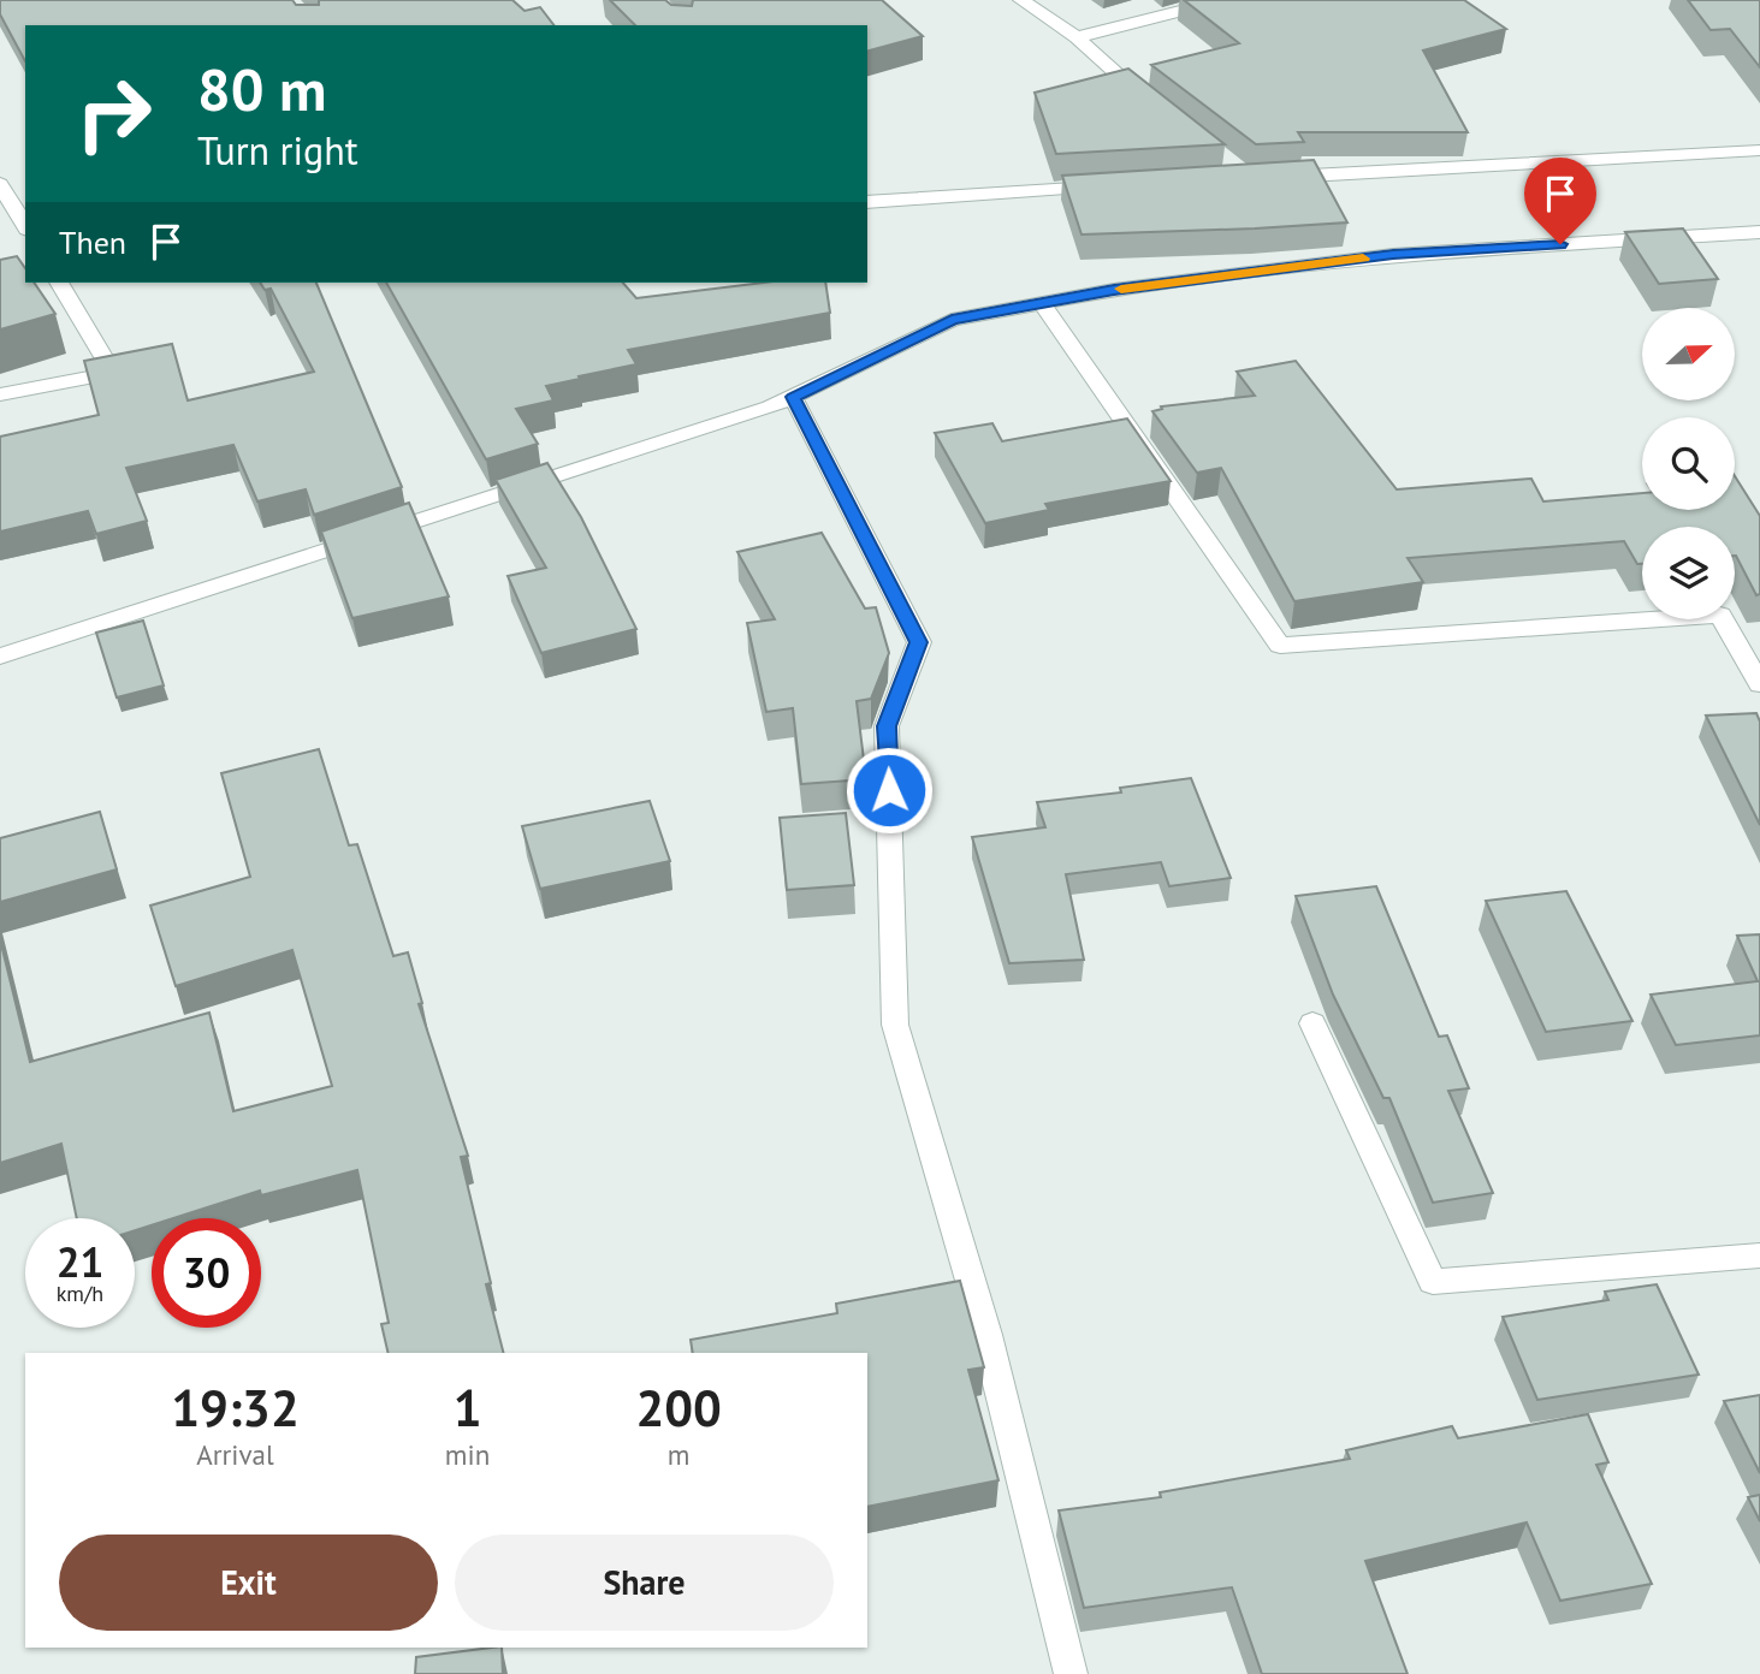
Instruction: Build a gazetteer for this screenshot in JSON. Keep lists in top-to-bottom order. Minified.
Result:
{"north":"right","page":{"turn":["80 m","Turn right"],"then":"Then","speed":"21 km/h","limit":"30","eta":["19:32","Arrival","1","min","200","m"],"buttons":["Exit","Share"]}}
